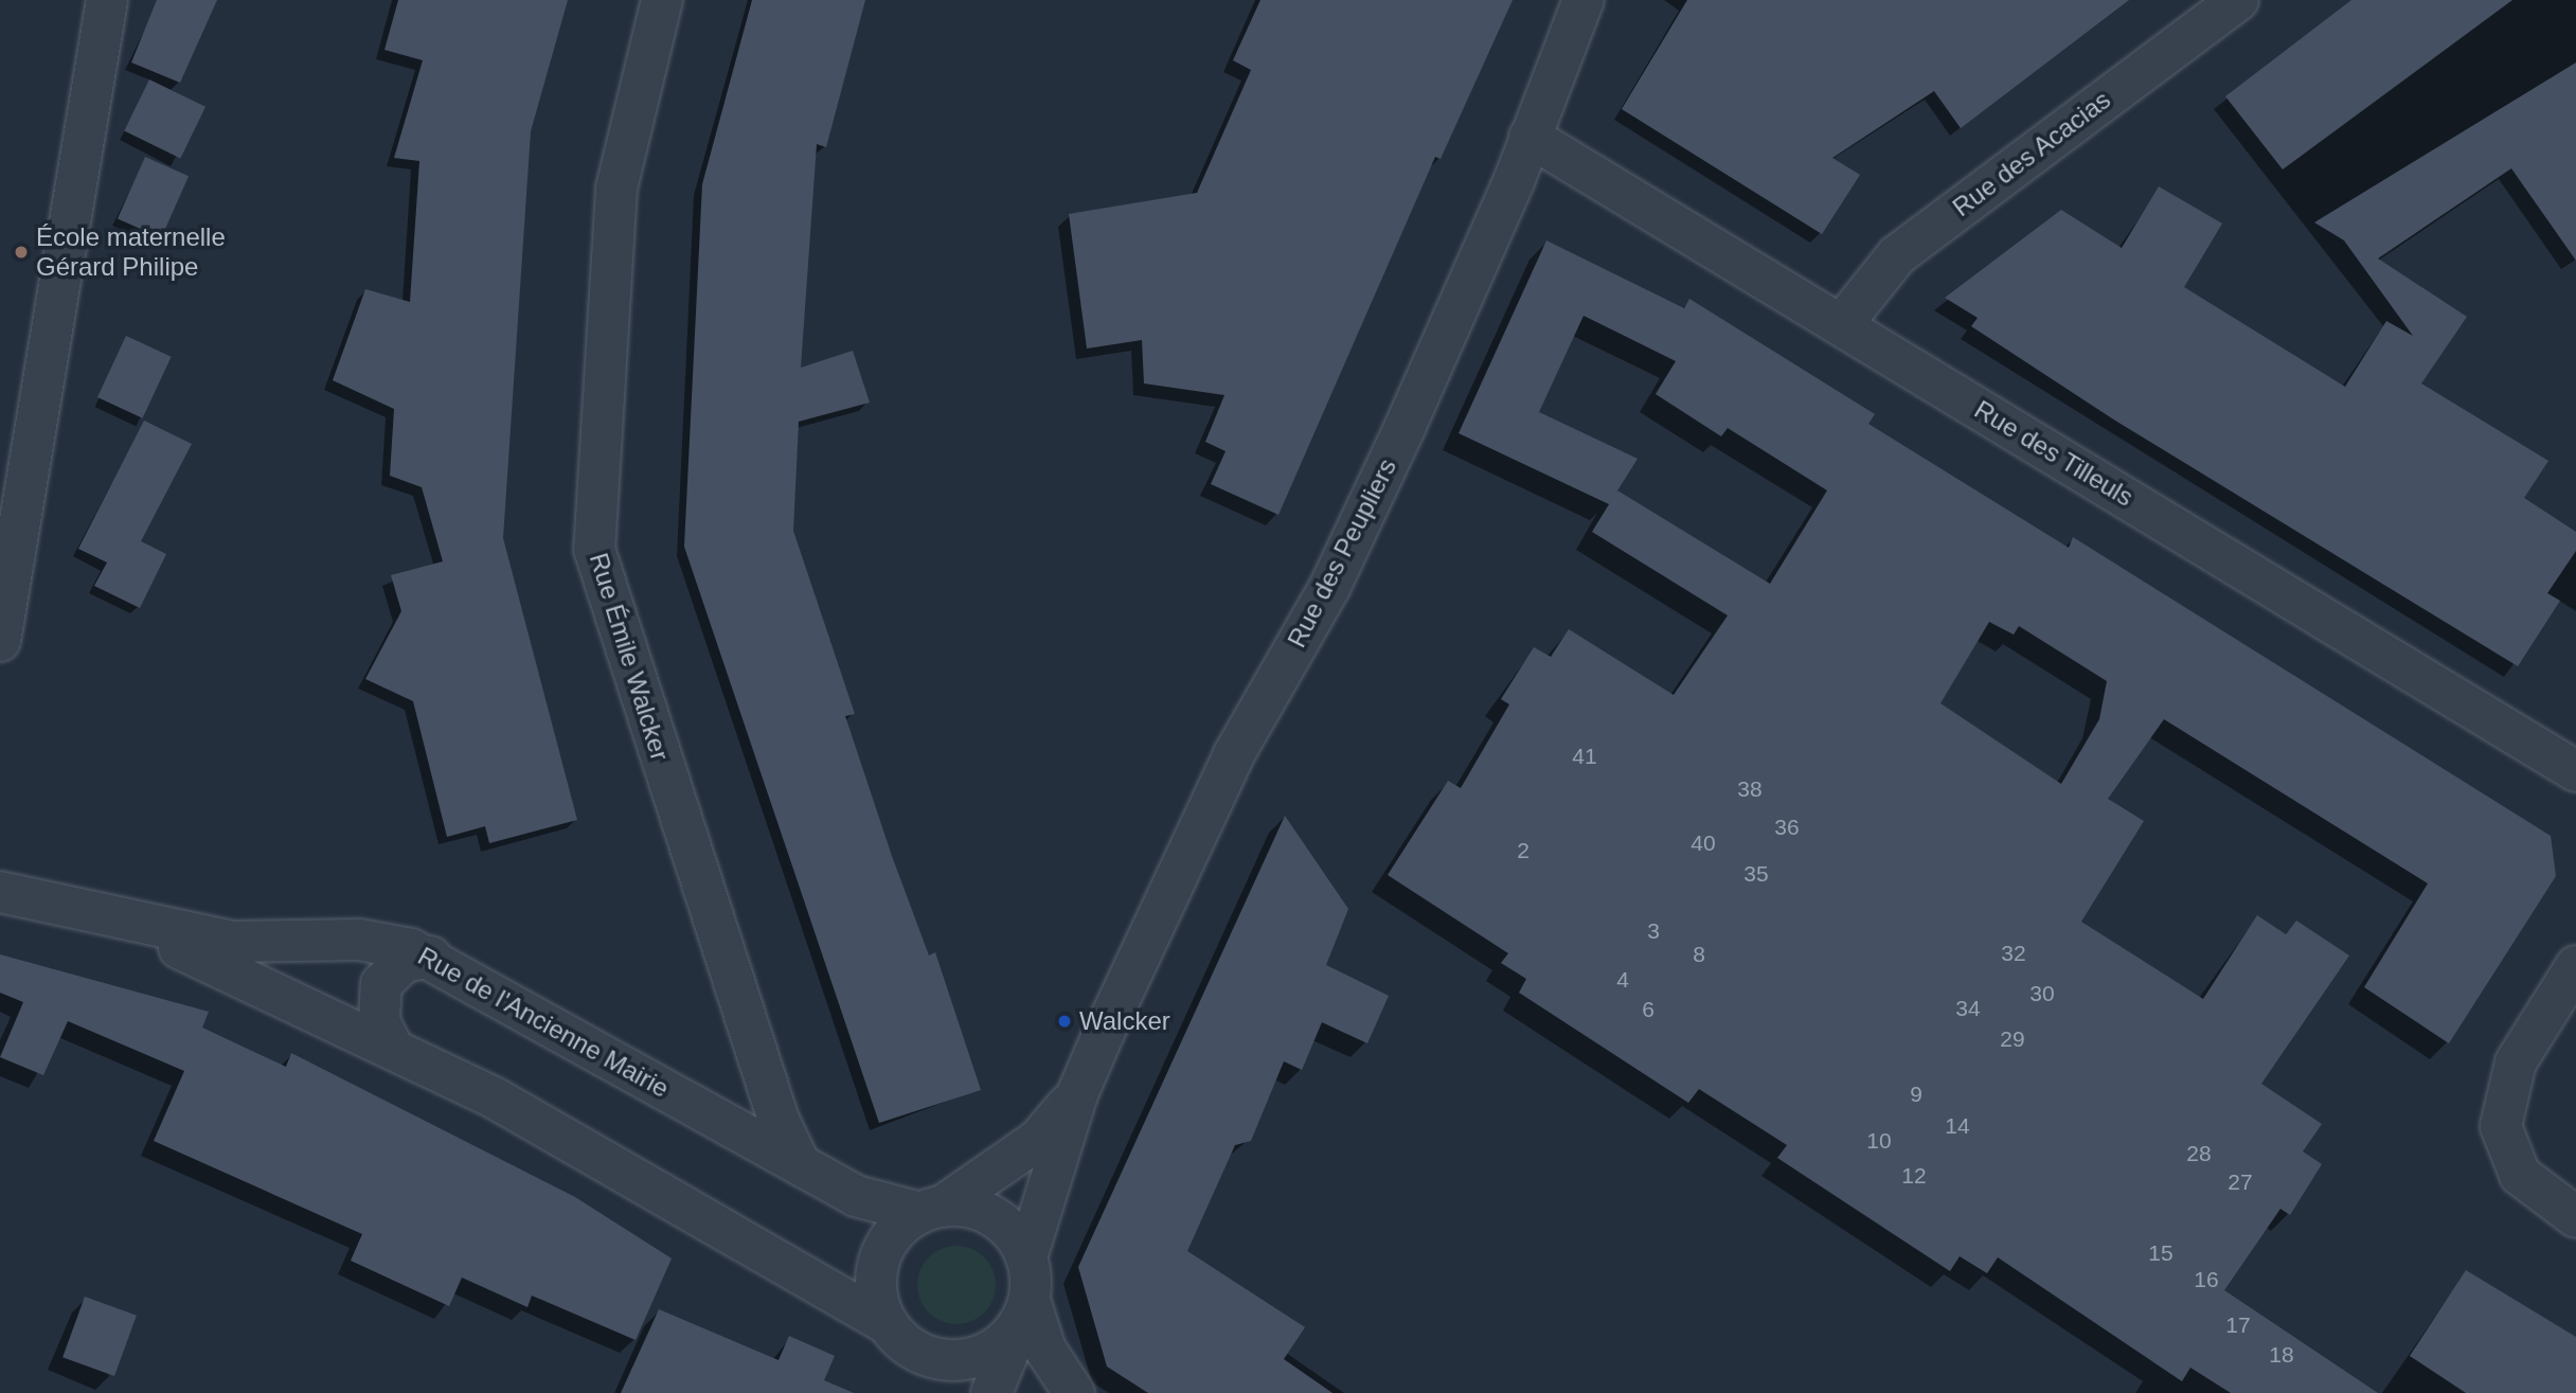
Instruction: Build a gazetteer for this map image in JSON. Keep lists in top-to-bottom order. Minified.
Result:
{"streets":{"street":["Rue des Acacias","Rue des Tilleuls","Rue des Peupliers","Rue Émile Walcker","Rue de l'Ancienne Mairie"]},"crossings":[["Rue des Acacias","Rue des Tilleuls"],["Rue des Tilleuls","Rue des Peupliers"],["Rue des Peupliers","Rue de l'Ancienne Mairie"],["Rue Émile Walcker","Rue de l'Ancienne Mairie"]],"places":["École maternelle Gérard Philipe","Walcker"],"house_numbers":["41","38","36","40","2","35","3","32","8","4","30","34","6","29","9","14","10","28","12","27","15","16","17","18"]}
